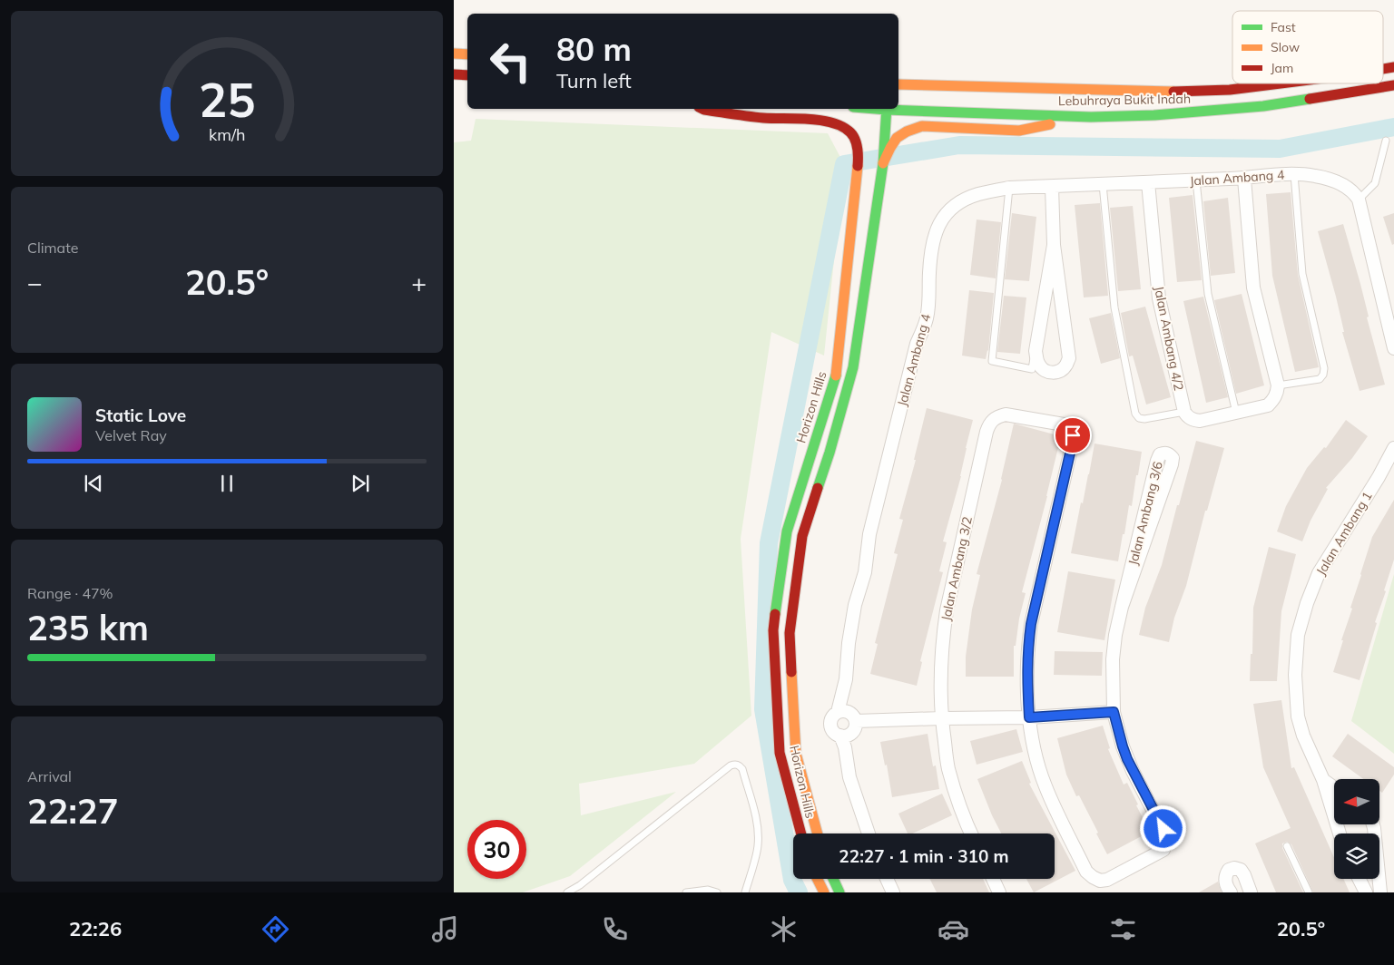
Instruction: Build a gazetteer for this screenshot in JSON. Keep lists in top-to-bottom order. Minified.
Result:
{"streets":{"main road":["Lebuhraya Bukit Indah","Horizon Hills"],"street":["Jalan Ambang 4","Jalan Ambang 4/2","Jalan Ambang 3/6","Jalan Ambang 1","Jalan Ambang 3/2"]},"crossings":[["Jalan Ambang 4","Jalan Ambang 4/2"],["Jalan Ambang 3/6","Jalan Ambang 3/2"]],"legend":["Fast","Slow","Jam"],"north":"left","page":{"turn":["80 m","Turn left"],"tile":["Climate",["Range · 47%","235 km"],["Arrival","22:27"]],"heat":["−","20.5°","+"],"song":["Static Love","Velvet Ray"],"limit":"30","trip":"22:27 · 1 min · 310 m","tabs":["22:26","20.5°"],"gauge":["25","km/h"]}}
